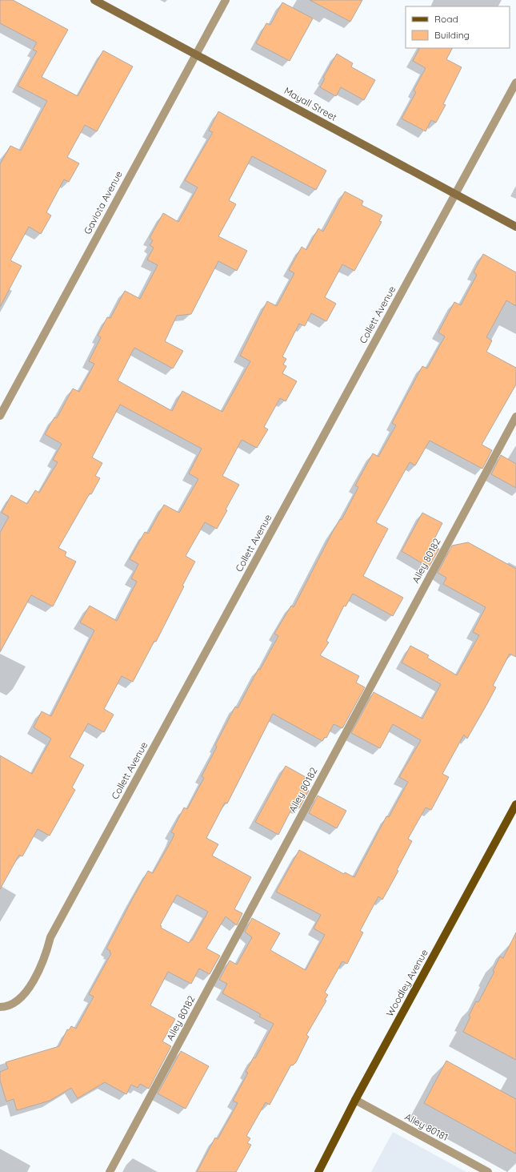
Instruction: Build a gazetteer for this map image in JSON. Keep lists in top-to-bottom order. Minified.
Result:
{"streets":{"main road":["Woodley Avenue"],"street":["Mayall Street","Gaviota Avenue","Collett Avenue","Alley 80182","Alley 80181"]},"crossings":[["Mayall Street","Gaviota Avenue"],["Mayall Street","Collett Avenue"],["Woodley Avenue","Alley 80181"]],"legend":["Road","Building"]}
